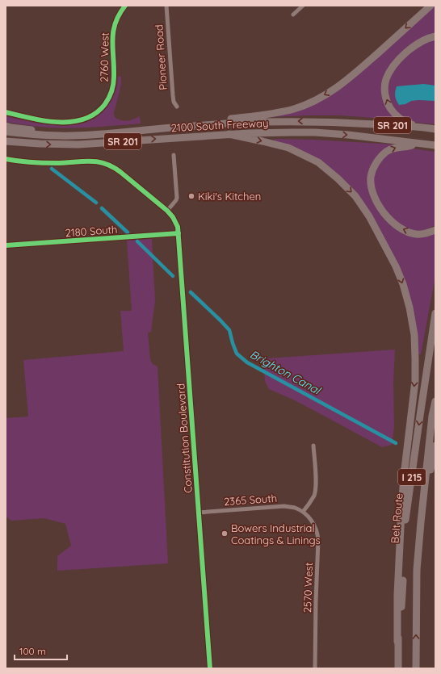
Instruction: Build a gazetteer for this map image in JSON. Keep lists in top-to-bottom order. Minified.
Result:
{"streets":{"highway":["2100 South Freeway","SR 201","I 215","Belt Route"],"main road":["2760 West"],"street":["Pioneer Road","2180 South","Constitution Boulevard","2365 South","2570 West"]},"crossings":[["2180 South","Constitution Boulevard"],["Constitution Boulevard","2365 South"],["2365 South","2570 West"]],"water":["Brighton Canal"],"places":["Kiki's Kitchen","Bowers Industrial Coatings & Linings"],"scale_bar":"100 m"}
